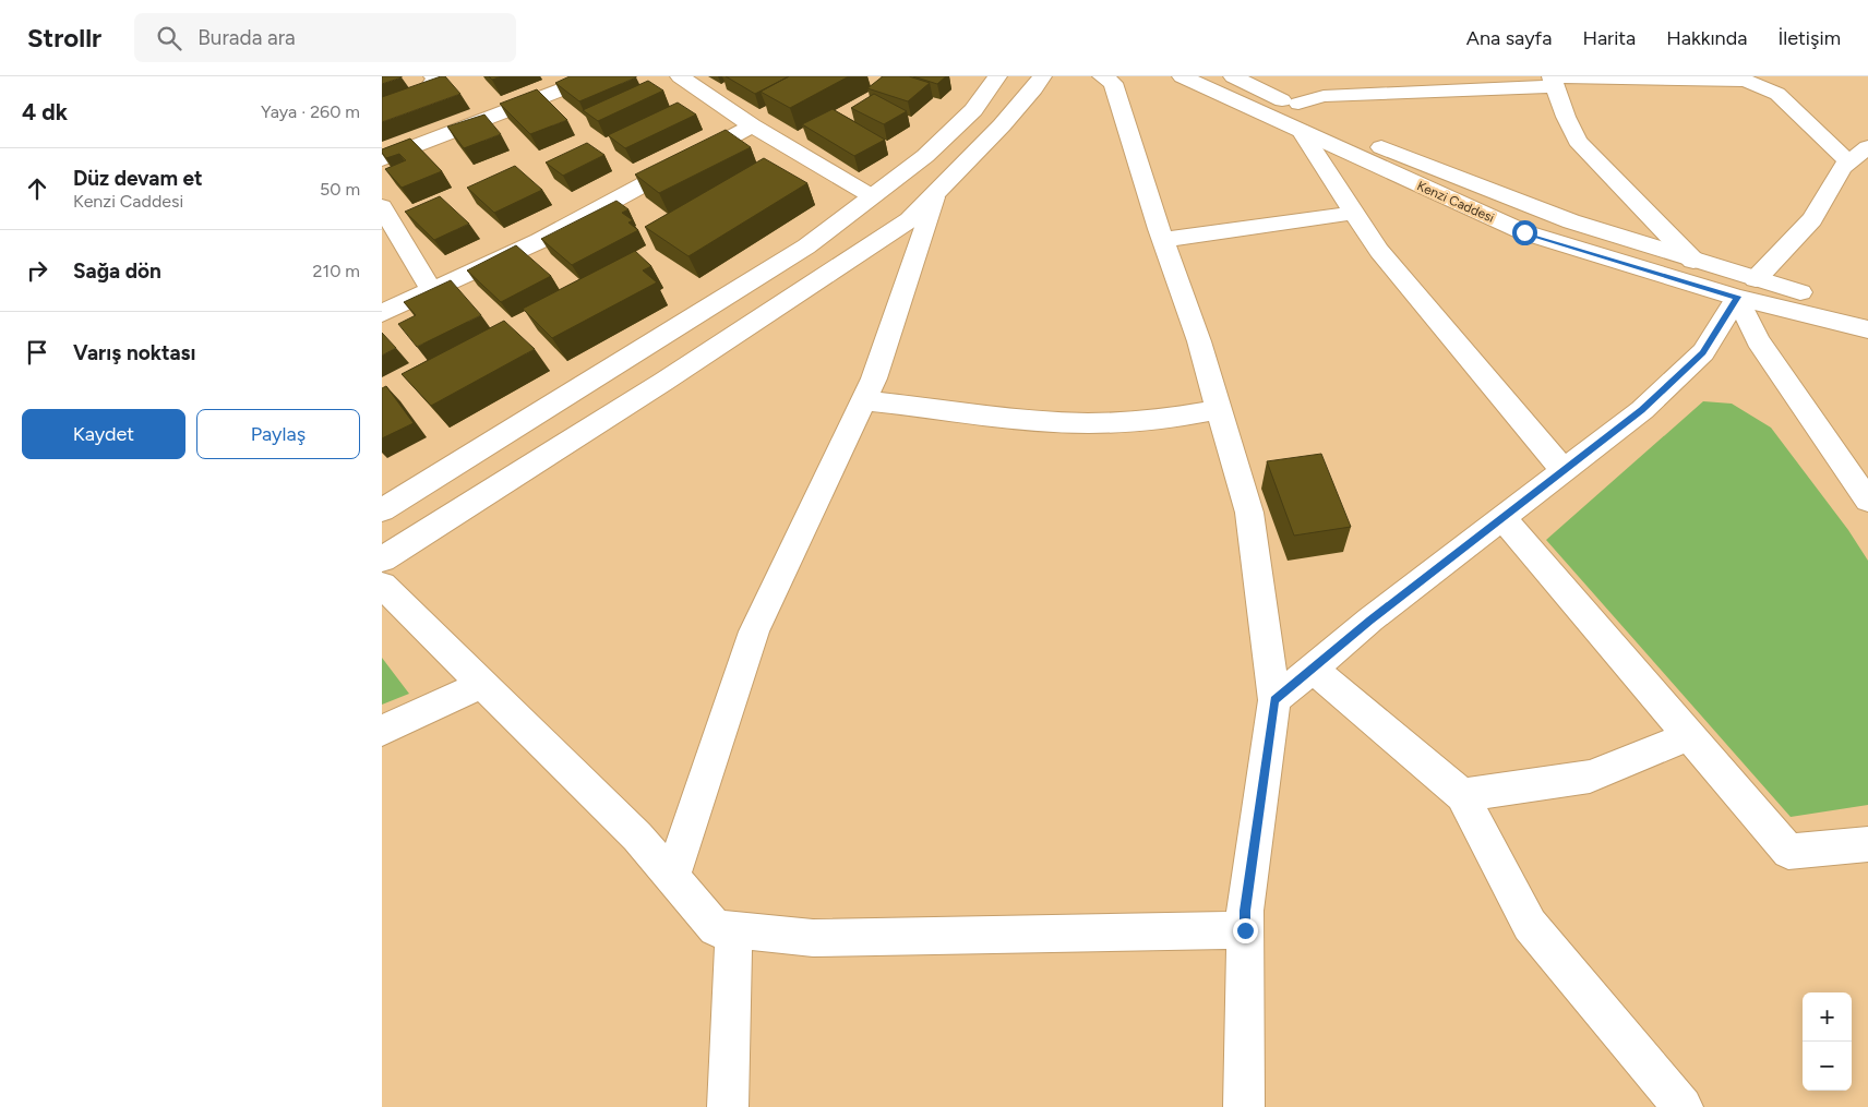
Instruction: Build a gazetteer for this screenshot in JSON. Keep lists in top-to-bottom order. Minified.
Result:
{"streets":{"street":["Kenzi Caddesi"]},"page":{"header":"Strollr","search":"Burada ara","nav":["Ana sayfa","Harita","Hakkında","İletişim"],"heading":["4 dk","Yaya · 260 m"],"list":[["Düz devam et","Kenzi Caddesi","50 m"],["Sağa dön","210 m"],"Varış noktası"],"buttons":["Kaydet","Paylaş"],"map_buttons":["+","−"]}}
